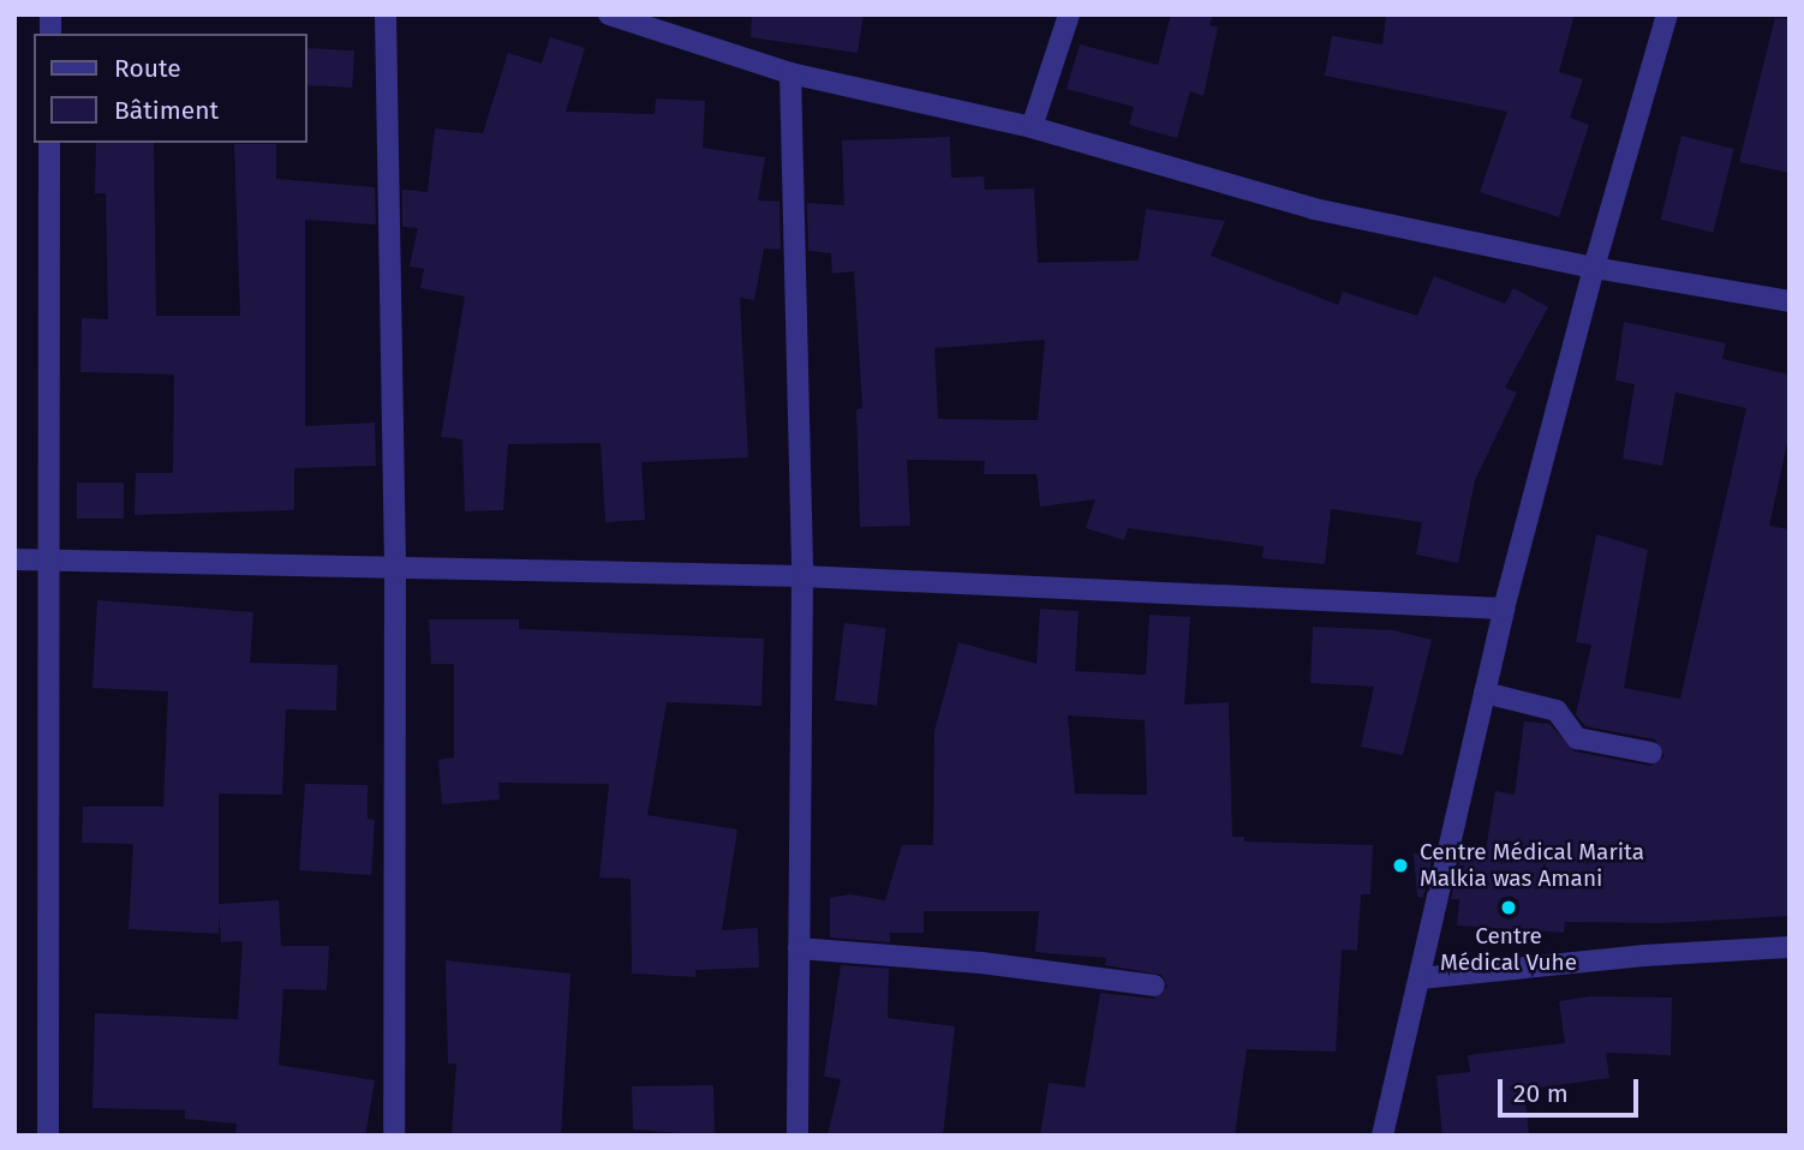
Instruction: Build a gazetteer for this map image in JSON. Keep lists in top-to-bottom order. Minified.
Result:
{"places":["Centre Médical Marita Malkia was Amani","Centre Médical Vuhe"],"legend":["Route","Bâtiment"],"scale_bar":"20 m"}
